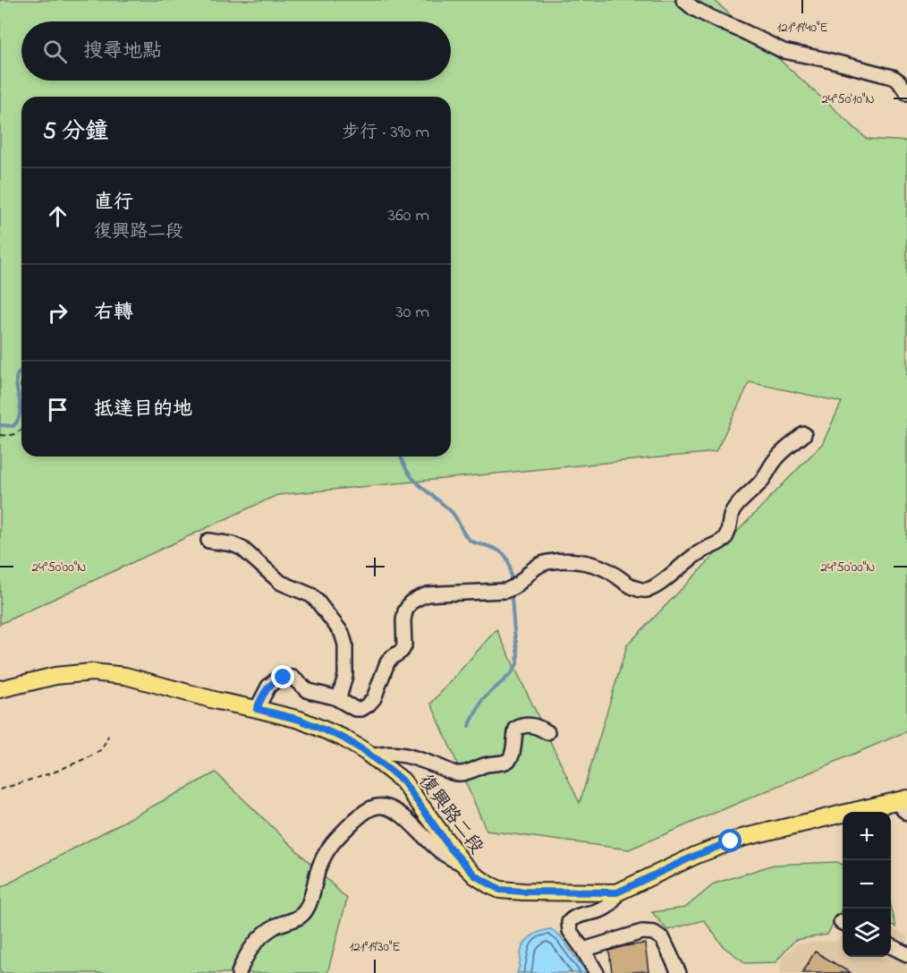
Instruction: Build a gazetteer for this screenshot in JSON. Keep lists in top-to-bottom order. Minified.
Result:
{"streets":{"main road":["復興路二段"]},"page":{"search":"搜尋地點","heading":["5 分鐘","步行 · 390 m"],"list":[["直行","復興路二段","360 m"],["右轉","30 m"],"抵達目的地"],"map_buttons":["+","−"]},"coordinates":["121°19'40\"E","24°50'10\"N","24°50'00\"N","121°19'30\"E"]}
